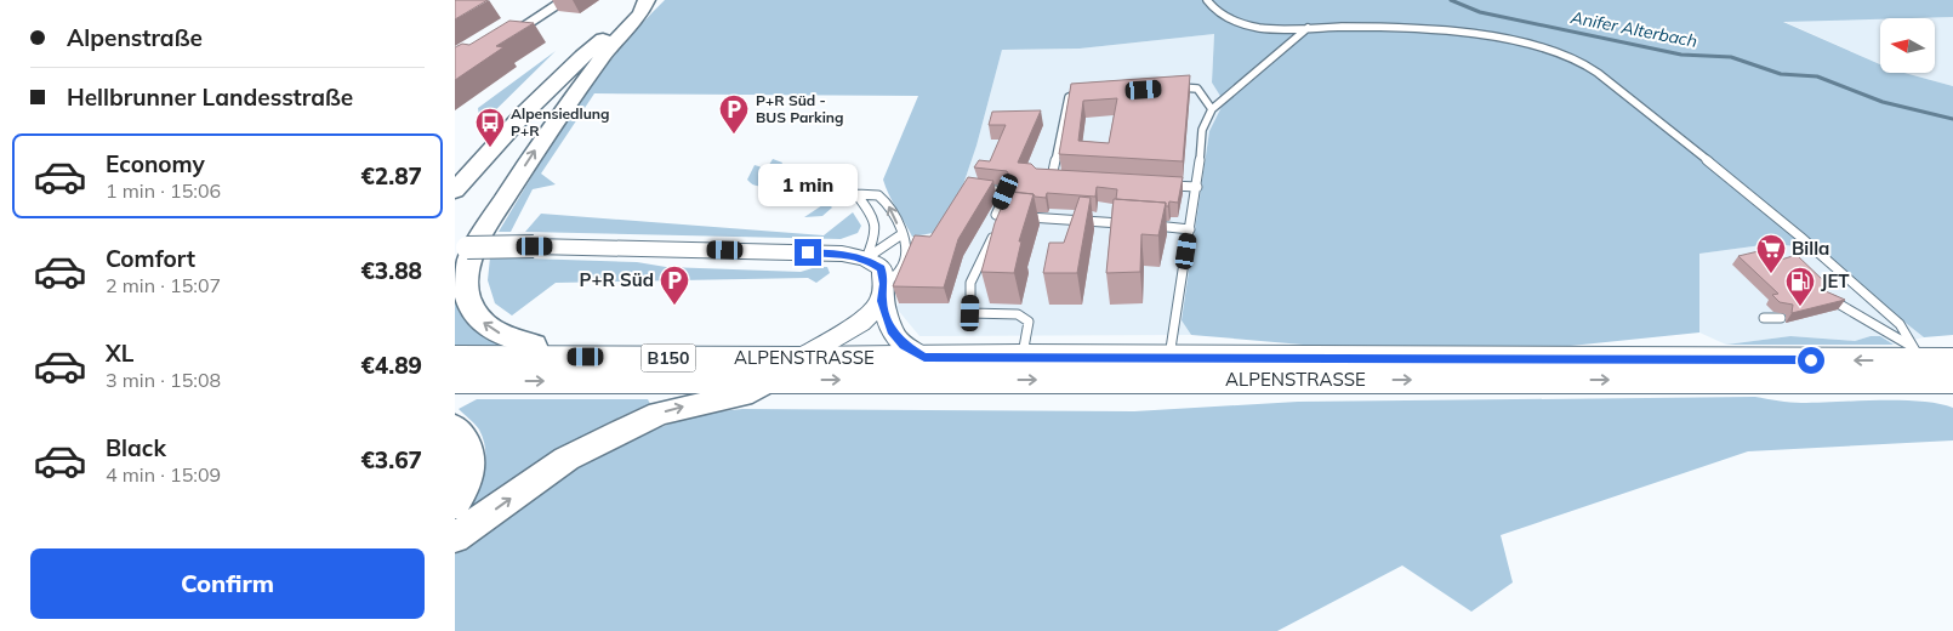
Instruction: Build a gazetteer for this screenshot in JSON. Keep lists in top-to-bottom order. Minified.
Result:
{"streets":{"main road":["B150","ALPENSTRASSE"]},"water":["Anifer Alterbach"],"places":{"parking":["P+R Süd - BUS Parking","P+R Süd"],"bus stop":["Alpensiedlung P+R"],"supermarket":["Billa"],"fuel station":["JET"]},"north":"left","page":{"banner":["Alpenstraße","Hellbrunner Landesstraße"],"list":[{"name":"Economy","note":"1 min · 15:06","value":"€2.87"},{"name":"Comfort","note":"2 min · 15:07","value":"€3.88"},{"name":"XL","note":"3 min · 15:08","value":"€4.89"},{"name":"Black","note":"4 min · 15:09","value":"€3.67"}],"bubble":"1 min","buttons":"Confirm"}}
